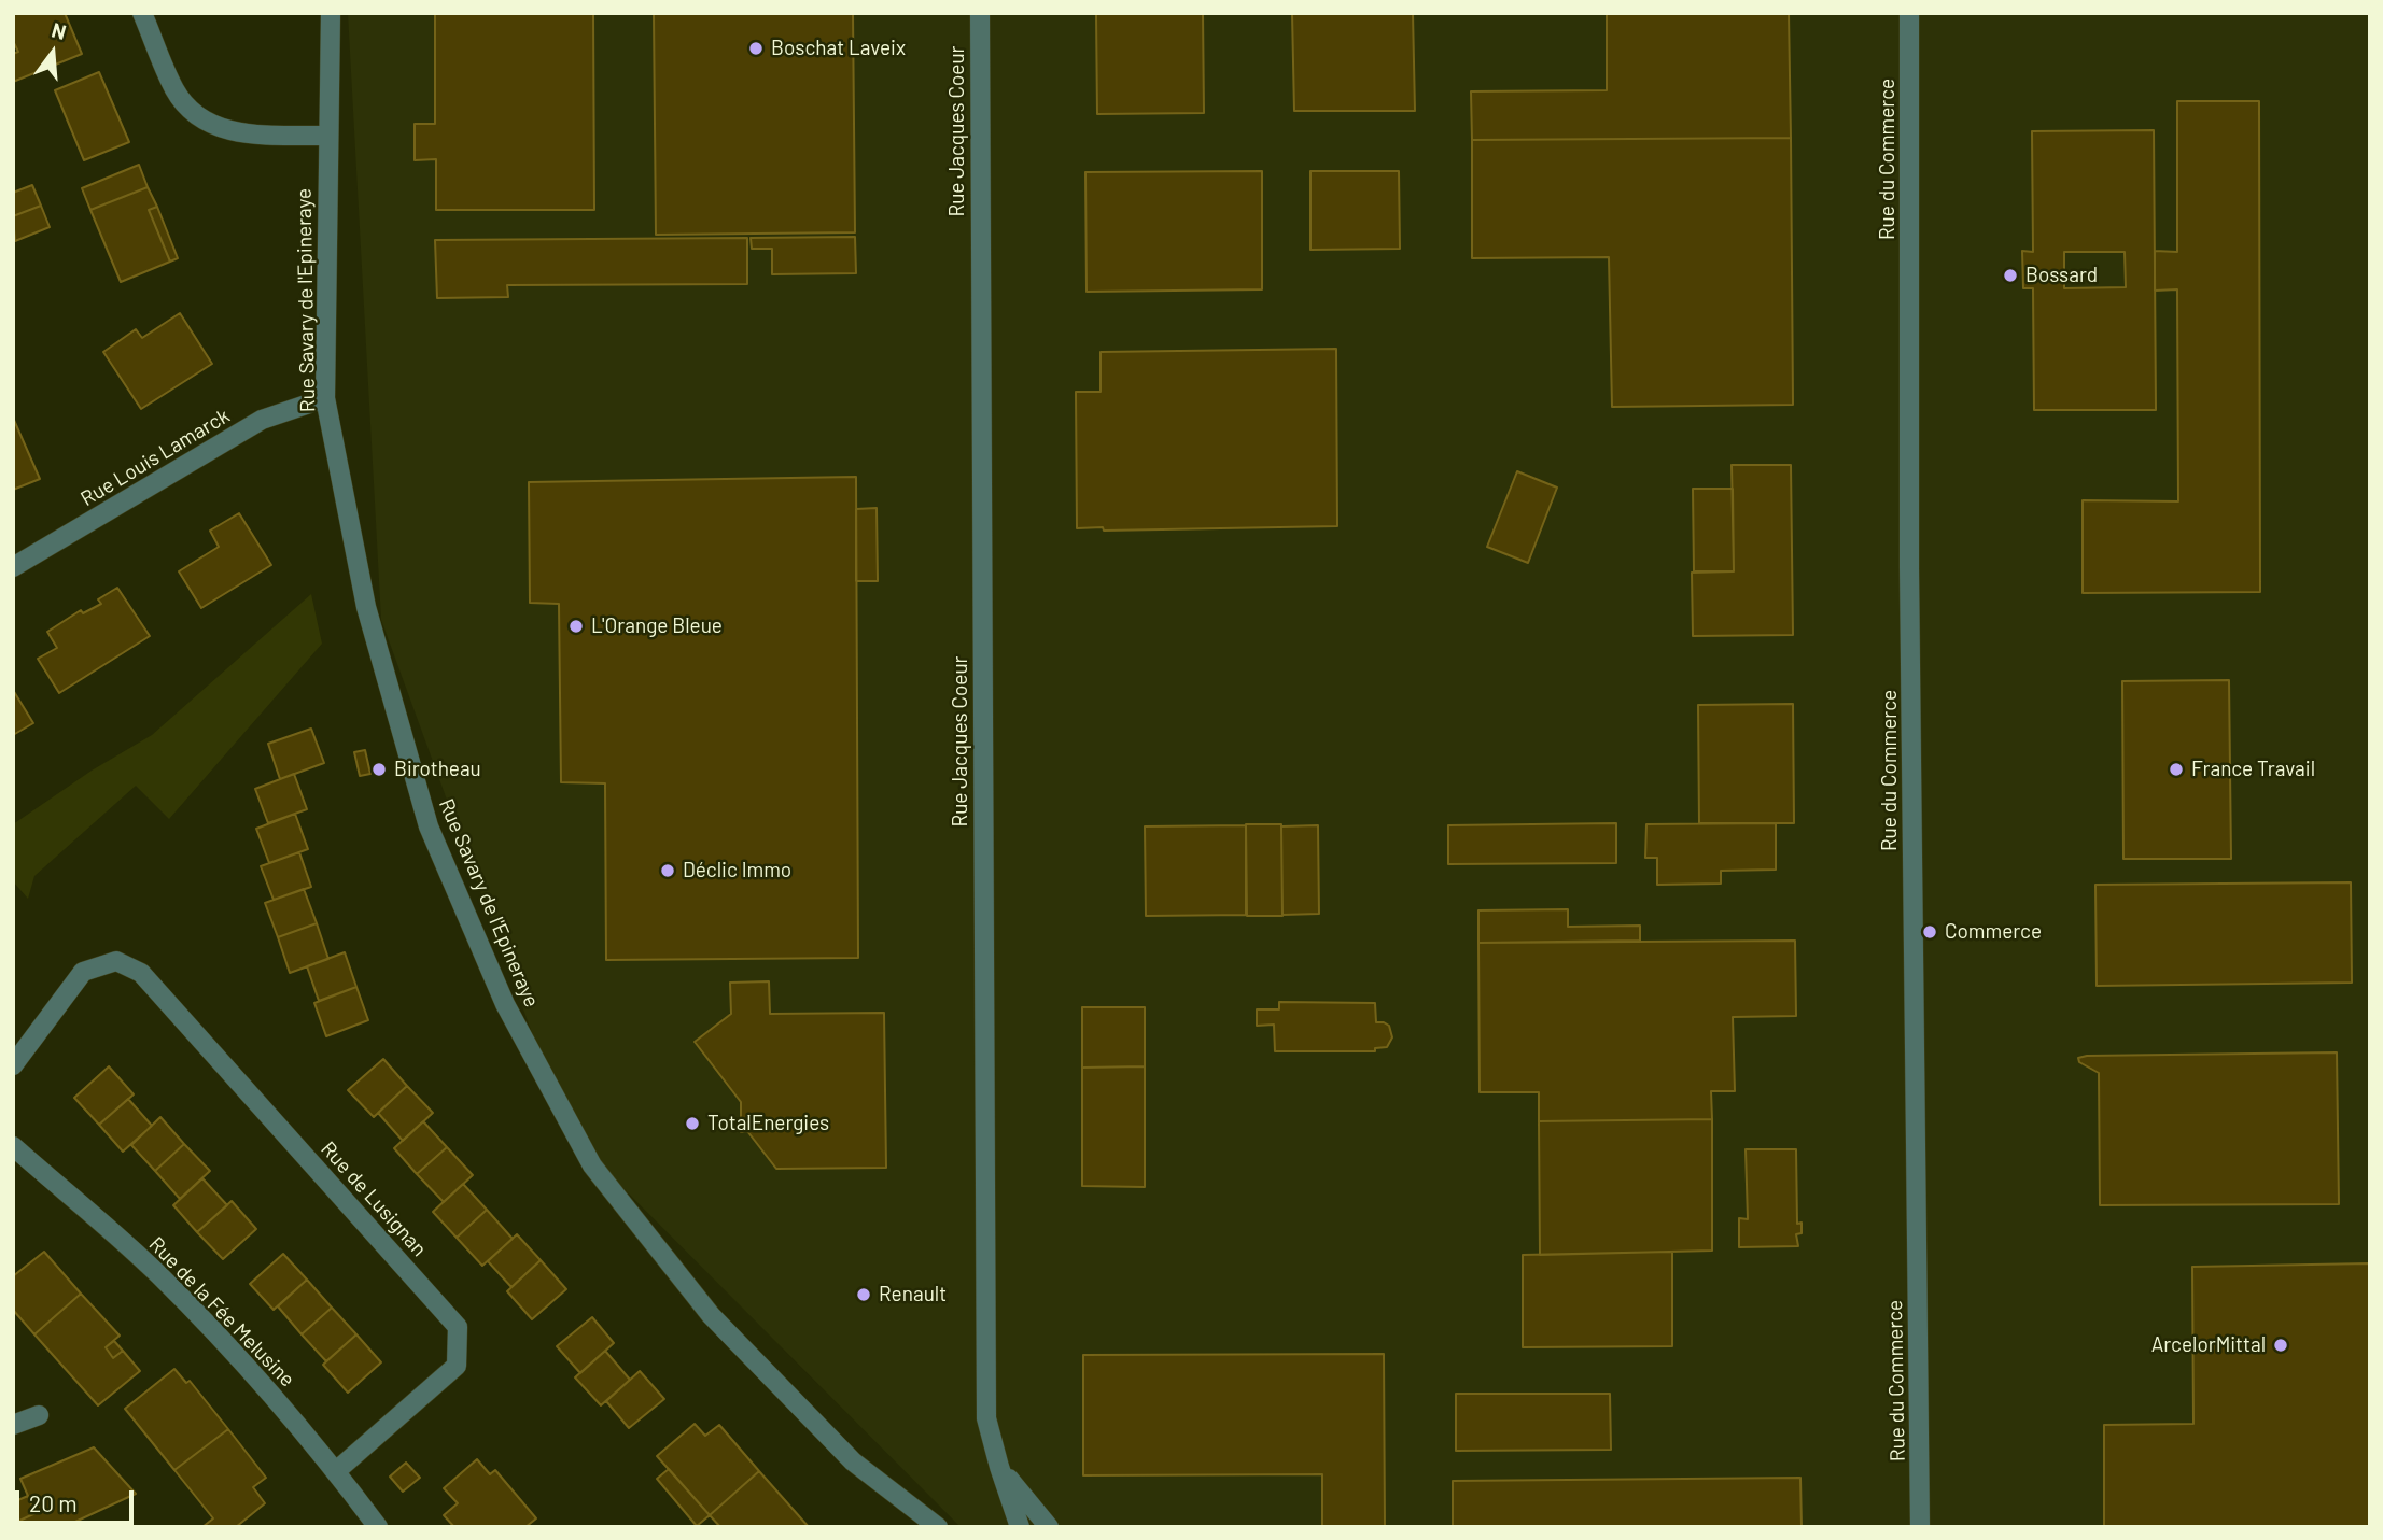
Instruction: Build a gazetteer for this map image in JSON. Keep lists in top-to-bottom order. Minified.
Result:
{"streets":{"street":["Rue Jacques Coeur","Rue du Commerce","Rue Savary de l'Epineraye","Rue Louis Lamarck","Rue de Lusignan","Rue de la Fée Melusine"]},"crossings":[["Rue Savary de l'Epineraye","Rue Louis Lamarck"],["Rue de Lusignan","Rue de la Fée Melusine"]],"places":["Boschat Laveix","Bossard","L'Orange Bleue","Birotheau","France Travail","Déclic Immo","Commerce","TotalEnergies","Renault","ArcelorMittal"],"scale_bar":"20 m","north":"top"}
